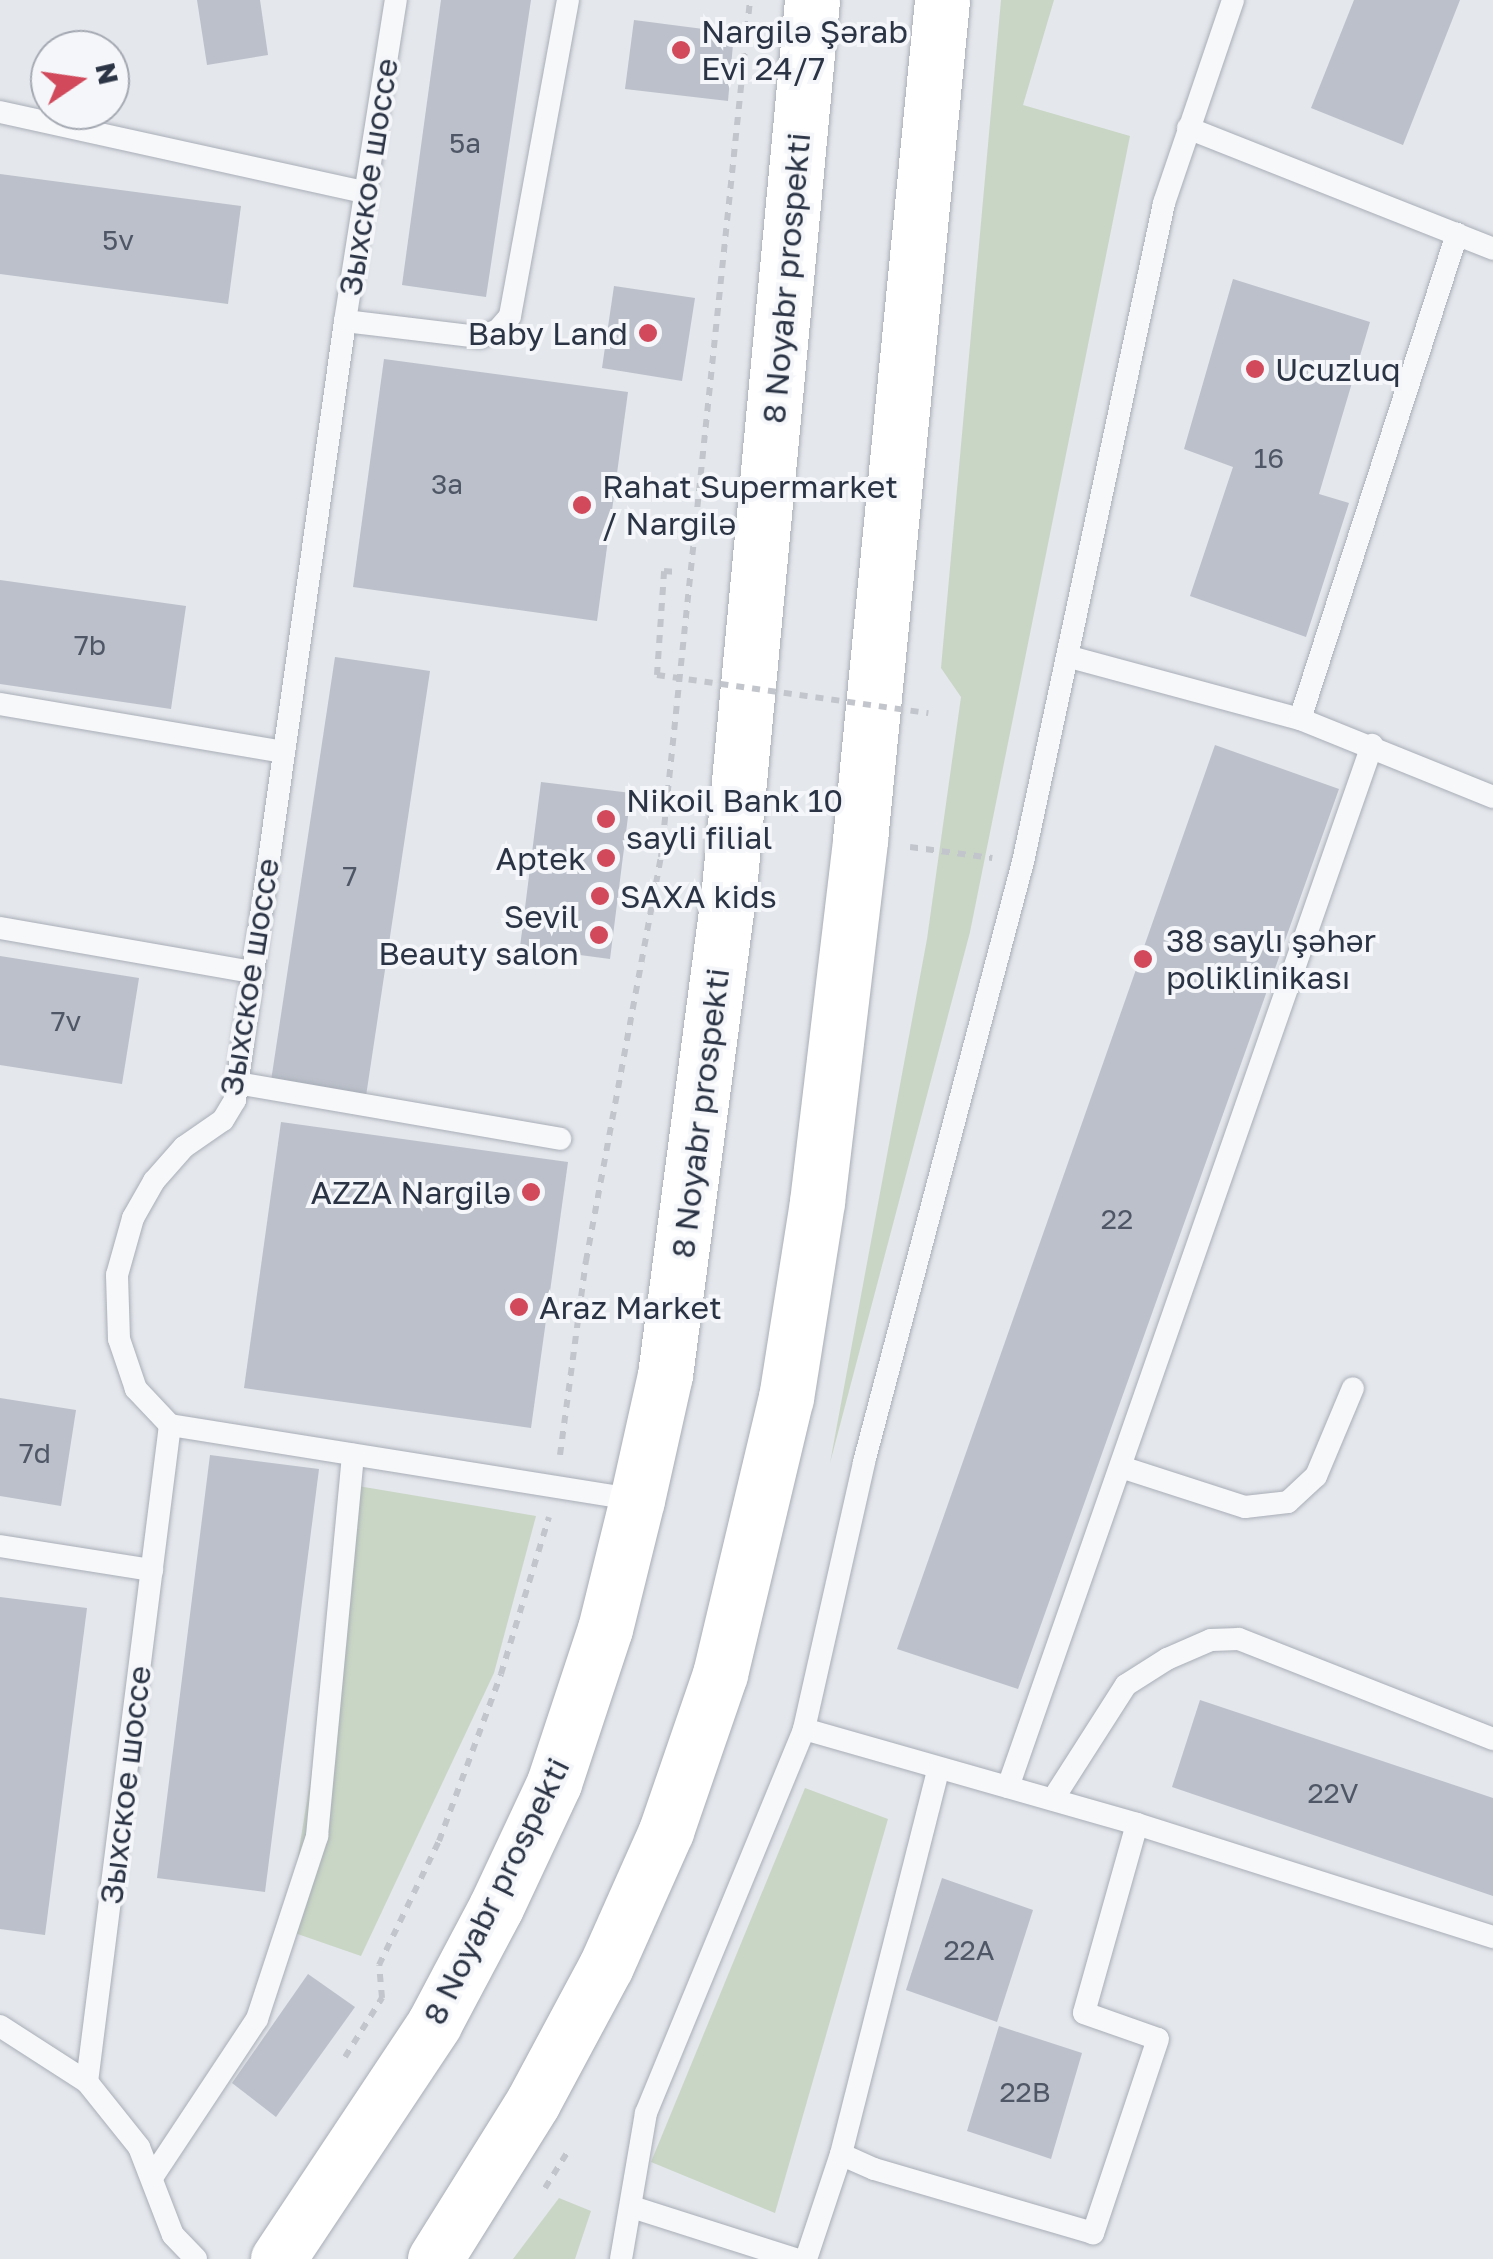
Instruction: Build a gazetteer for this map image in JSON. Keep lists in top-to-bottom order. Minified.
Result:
{"streets":{"highway":["8 Noyabr prospekti"],"lane":["Зыхское шоссе"]},"places":["Nargilə Şərab Evi 24/7","Baby Land","Ucuzluq","Rahat Supermarket / Nargilə","Nikoil Bank 10 sayli filial","Aptek","SAXA kids","Sevil Beauty salon","38 saylı şəhər poliklinikası","AZZA Nargilə","Araz Market"],"house_numbers":["5a","5v","16","3a","7b","7","7v","22","7d","22V","22A","22B"],"north":"right"}
